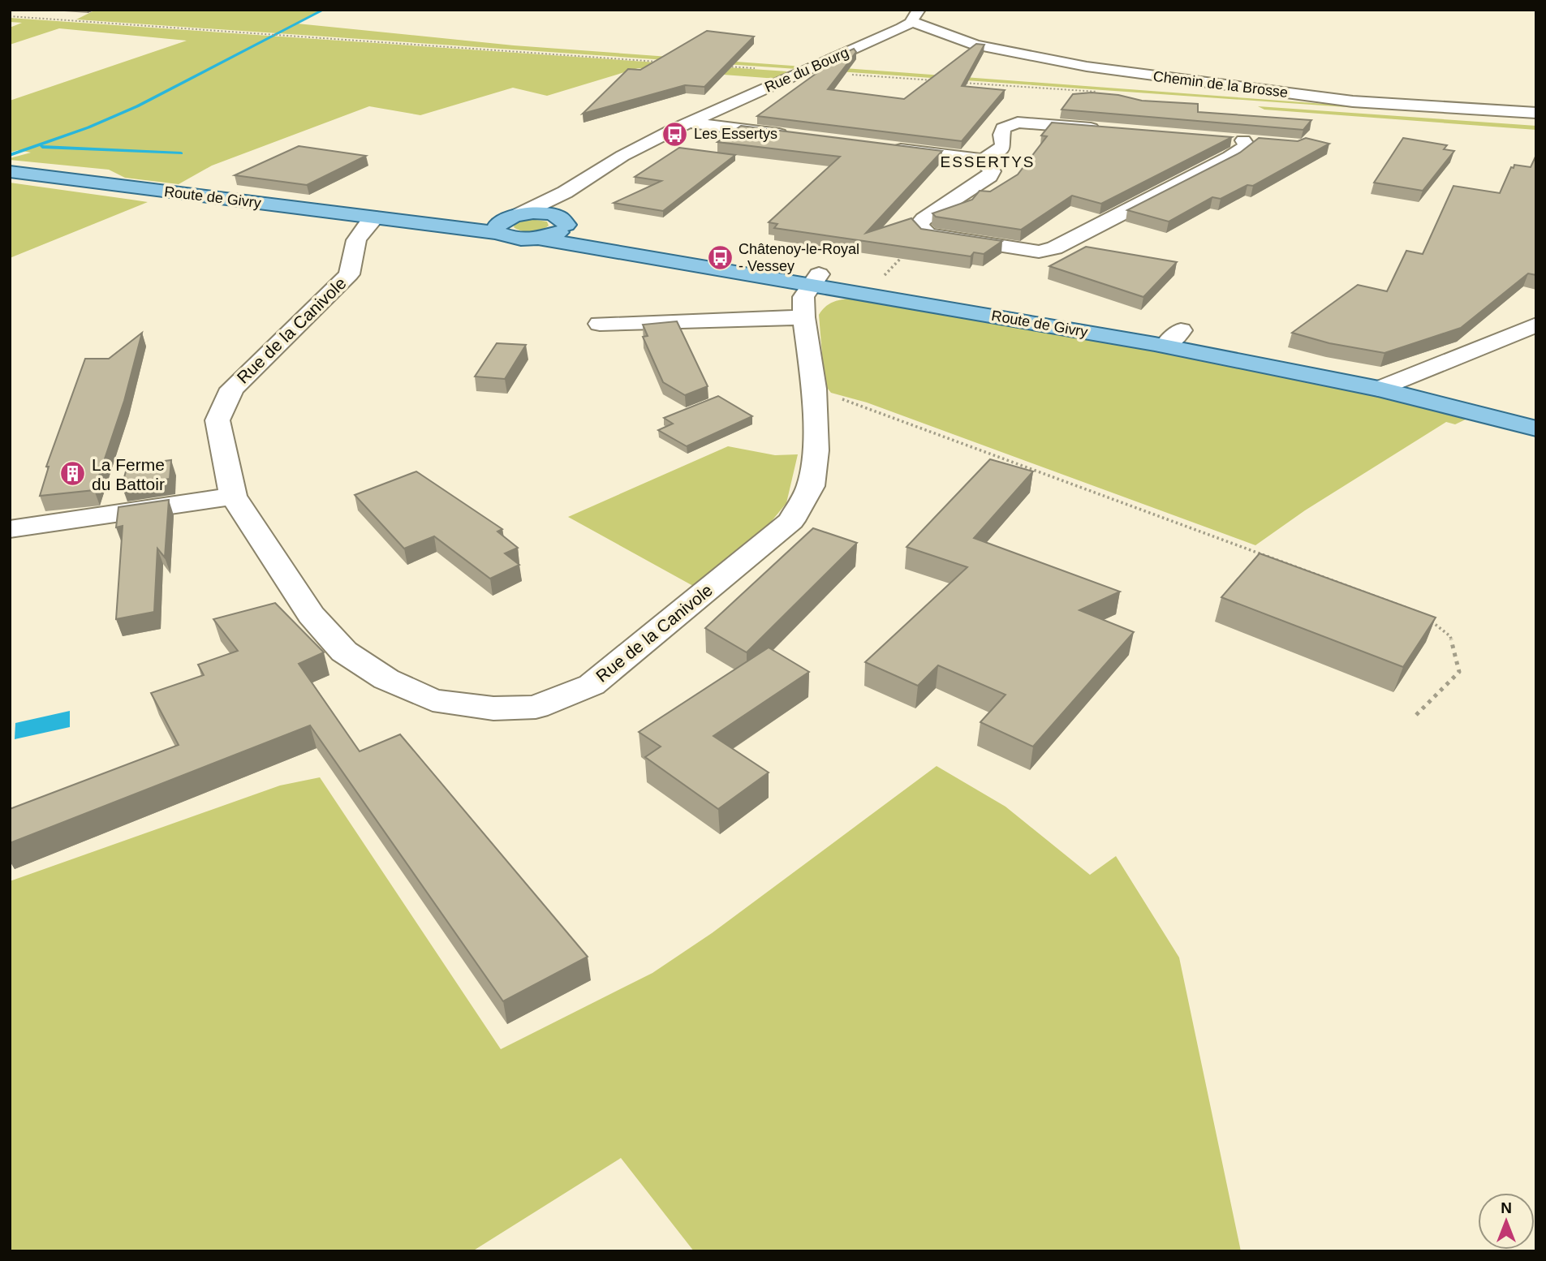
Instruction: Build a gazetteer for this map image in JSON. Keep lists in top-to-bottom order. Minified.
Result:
{"streets":{"main road":["Route de Givry"],"street":["Rue du Bourg","Chemin de la Brosse","Rue de la Canivole"]},"crossings":[["Rue du Bourg","Chemin de la Brosse"],["Rue du Bourg","Route de Givry"],["Route de Givry","Rue de la Canivole"]],"districts":["ESSERTYS"],"places":{"bus stop":["Les Essertys","Châtenoy-le-Royal - Vessey"],"building":["La Ferme du Battoir"]},"north":"top"}
